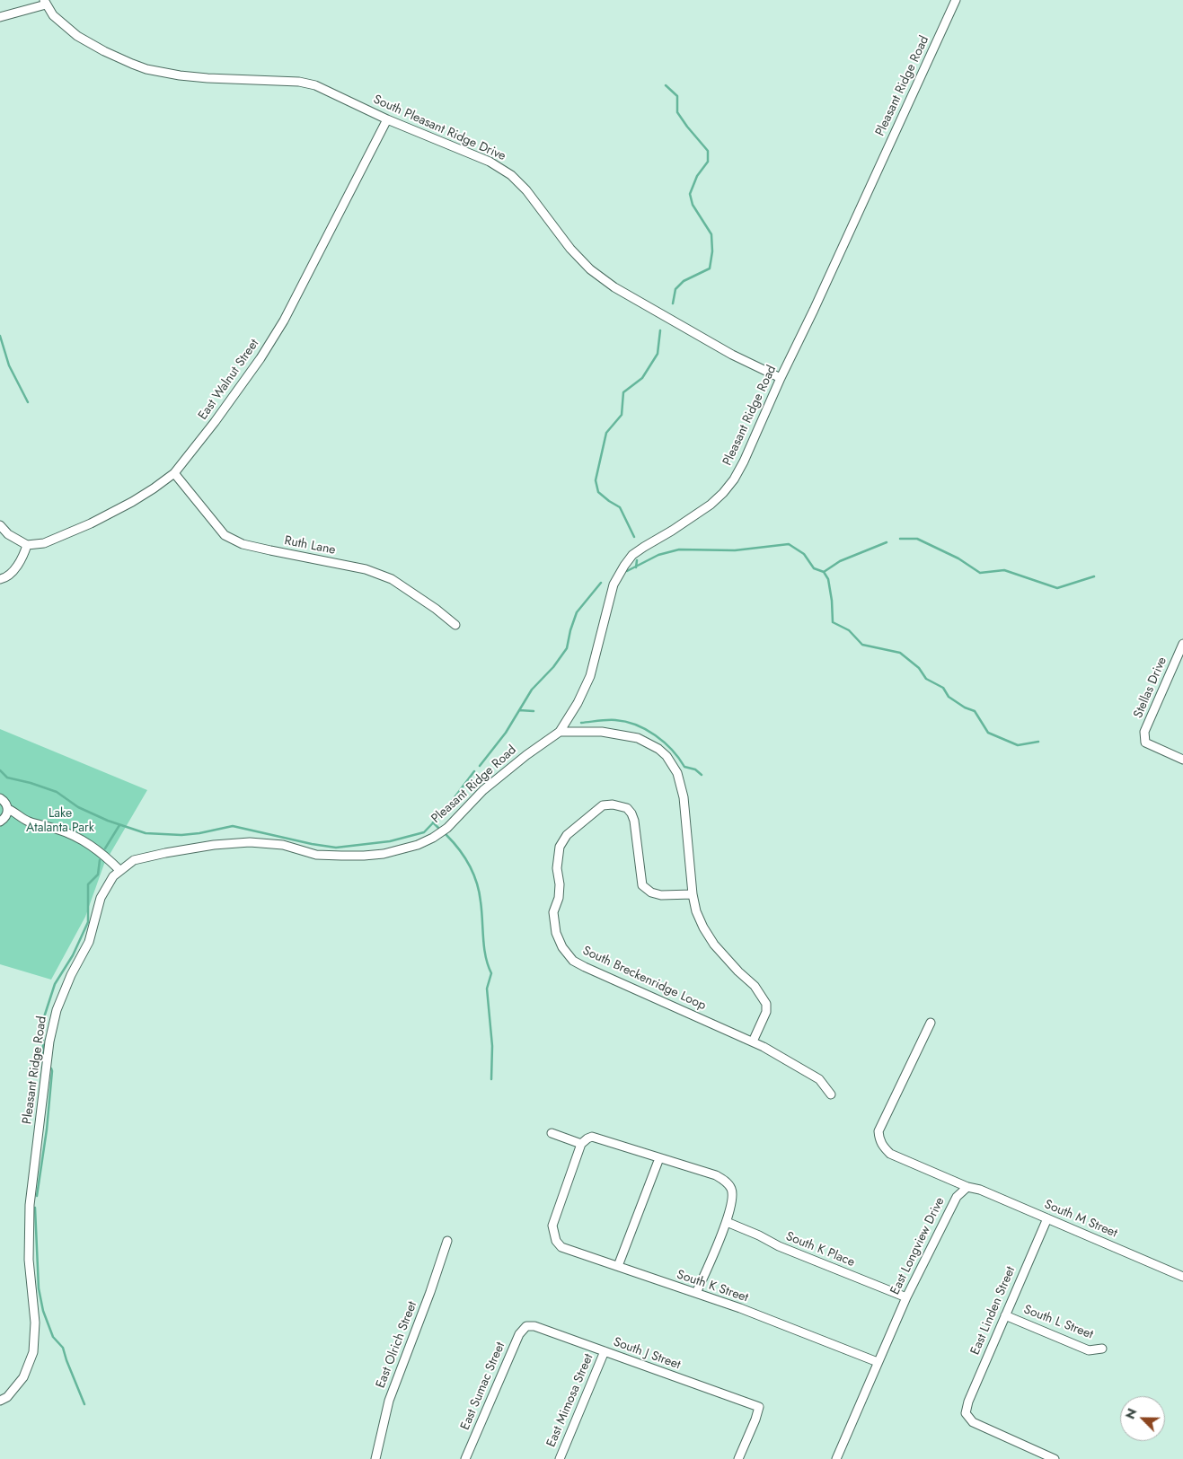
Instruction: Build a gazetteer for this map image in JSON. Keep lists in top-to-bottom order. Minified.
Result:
{"streets":{"street":["Pleasant Ridge Road","South Pleasant Ridge Drive","East Walnut Street","Ruth Lane","Stellas Drive","South Breckenridge Loop","South M Street","East Longview Drive","South K Place","South K Street","East Linden Street","South L Street","East Olrich Street","South J Street","East Sumac Street","East Mimosa Street"]},"crossings":[["Pleasant Ridge Road","South Pleasant Ridge Drive"],["South Pleasant Ridge Drive","East Walnut Street"],["East Walnut Street","Ruth Lane"],["South M Street","East Longview Drive"],["South M Street","East Linden Street"],["East Longview Drive","South K Place"],["East Longview Drive","South K Street"],["East Linden Street","South L Street"],["South J Street","East Sumac Street"],["South J Street","East Mimosa Street"]],"parks":["Lake Atalanta Park"],"north":"top left"}
